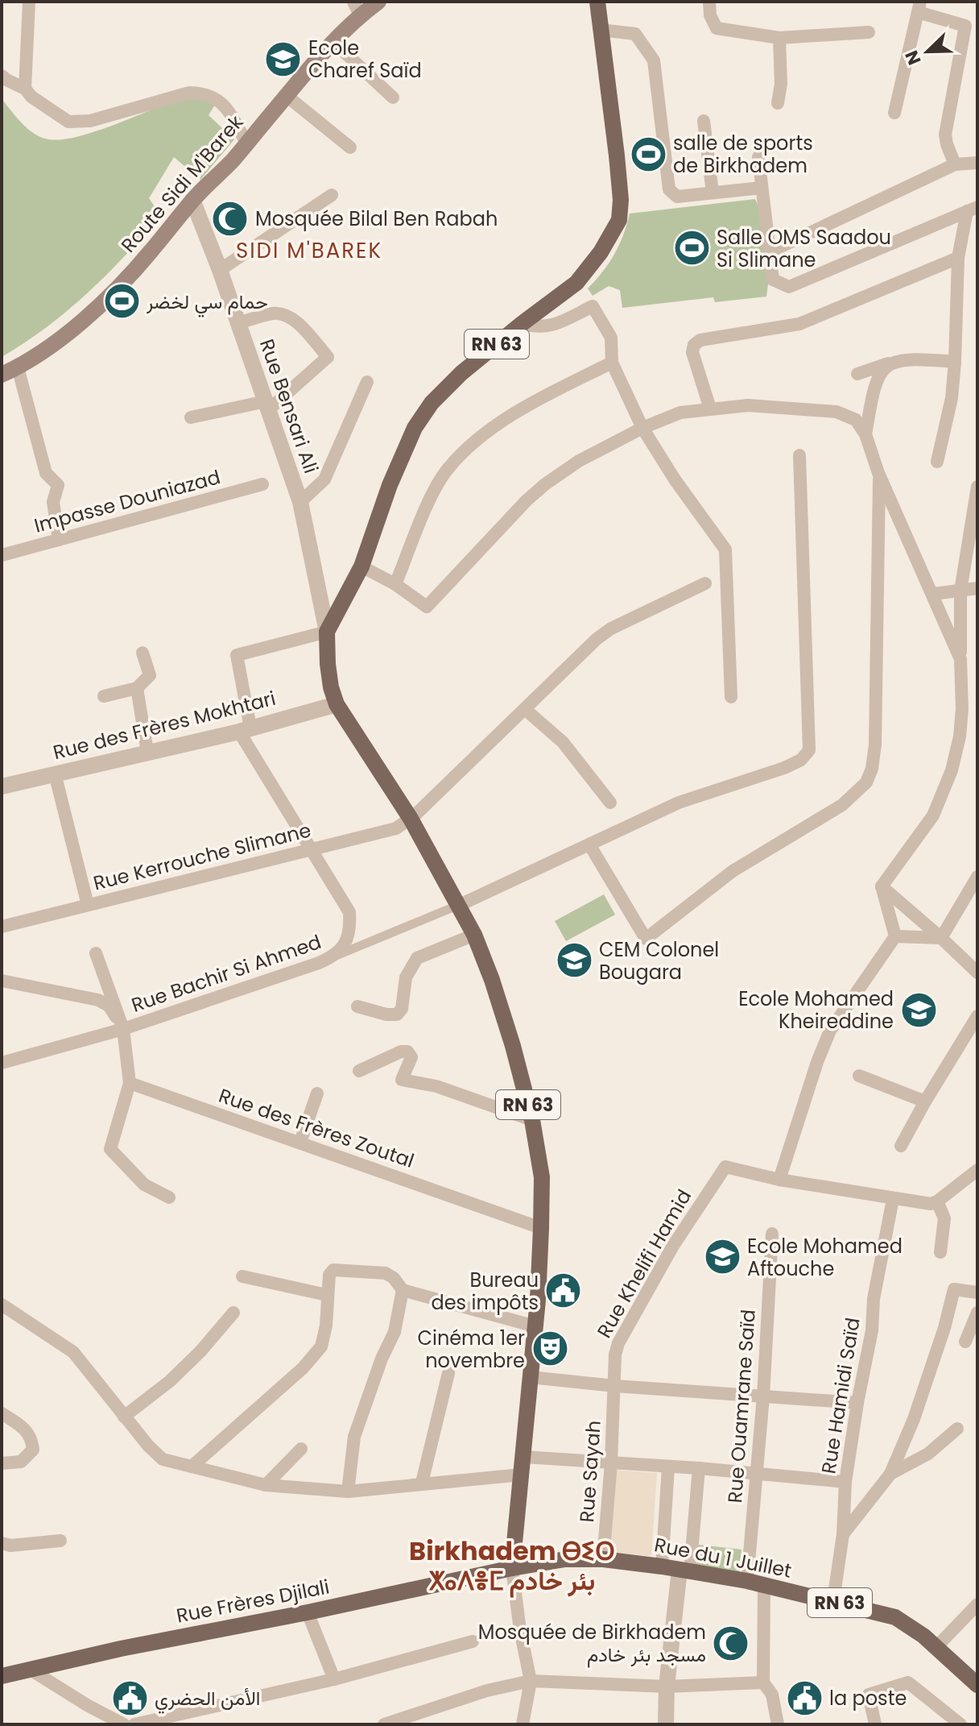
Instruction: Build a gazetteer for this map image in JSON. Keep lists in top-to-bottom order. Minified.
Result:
{"streets":{"main road":["Route Sidi M'Barek","RN 63","Rue du 1 Juillet","Rue Frères Djilali"],"street":["Rue Bensari Ali","Impasse Douniazad","Rue des Frères Mokhtari","Rue Kerrouche Slimane","Rue Bachir Si Ahmed","Rue des Frères Zoutal","Rue Khelifi Hamid","Rue Hamidi Saïd","Rue Ouamrane Saïd","Rue Sayah"]},"crossings":[["Route Sidi M'Barek","Rue Bensari Ali"],["RN 63","Rue Bensari Ali"],["RN 63","Rue des Frères Mokhtari"],["RN 63","Rue Kerrouche Slimane"],["RN 63","Rue des Frères Zoutal"],["RN 63","Rue du 1 Juillet"],["RN 63","Rue Frères Djilali"],["Rue des Frères Mokhtari","Rue Bachir Si Ahmed"],["Rue Kerrouche Slimane","Rue Bachir Si Ahmed"],["Rue Khelifi Hamid","Rue Sayah"],["Rue Hamidi Saïd","Rue du 1 Juillet"],["Rue Ouamrane Saïd","Rue du 1 Juillet"],["Rue Sayah","Rue du 1 Juillet"],["Rue du 1 Juillet","Rue Frères Djilali"]],"districts":["SIDI M'BAREK","Birkhadem ⴱⵉⵔ ⵅⴰⴷⴻⵎ بئر خادم"],"places":{"school or university":["Ecole Charef Saïd","CEM Colonel Bougara","Ecole Mohamed Kheireddine","Ecole Mohamed Aftouche"],"sports":["salle de sports de Birkhadem","Salle OMS Saadou Si Slimane","حمام سي لخضر"],"mosque":["Mosquée Bilal Ben Rabah","Mosquée de Birkhadem مسجد بئر خادم"],"public building":["Bureau des impôts","الأمن الحضري","la poste"],"theatre":["Cinéma 1er novembre"]},"north":"bottom left"}
